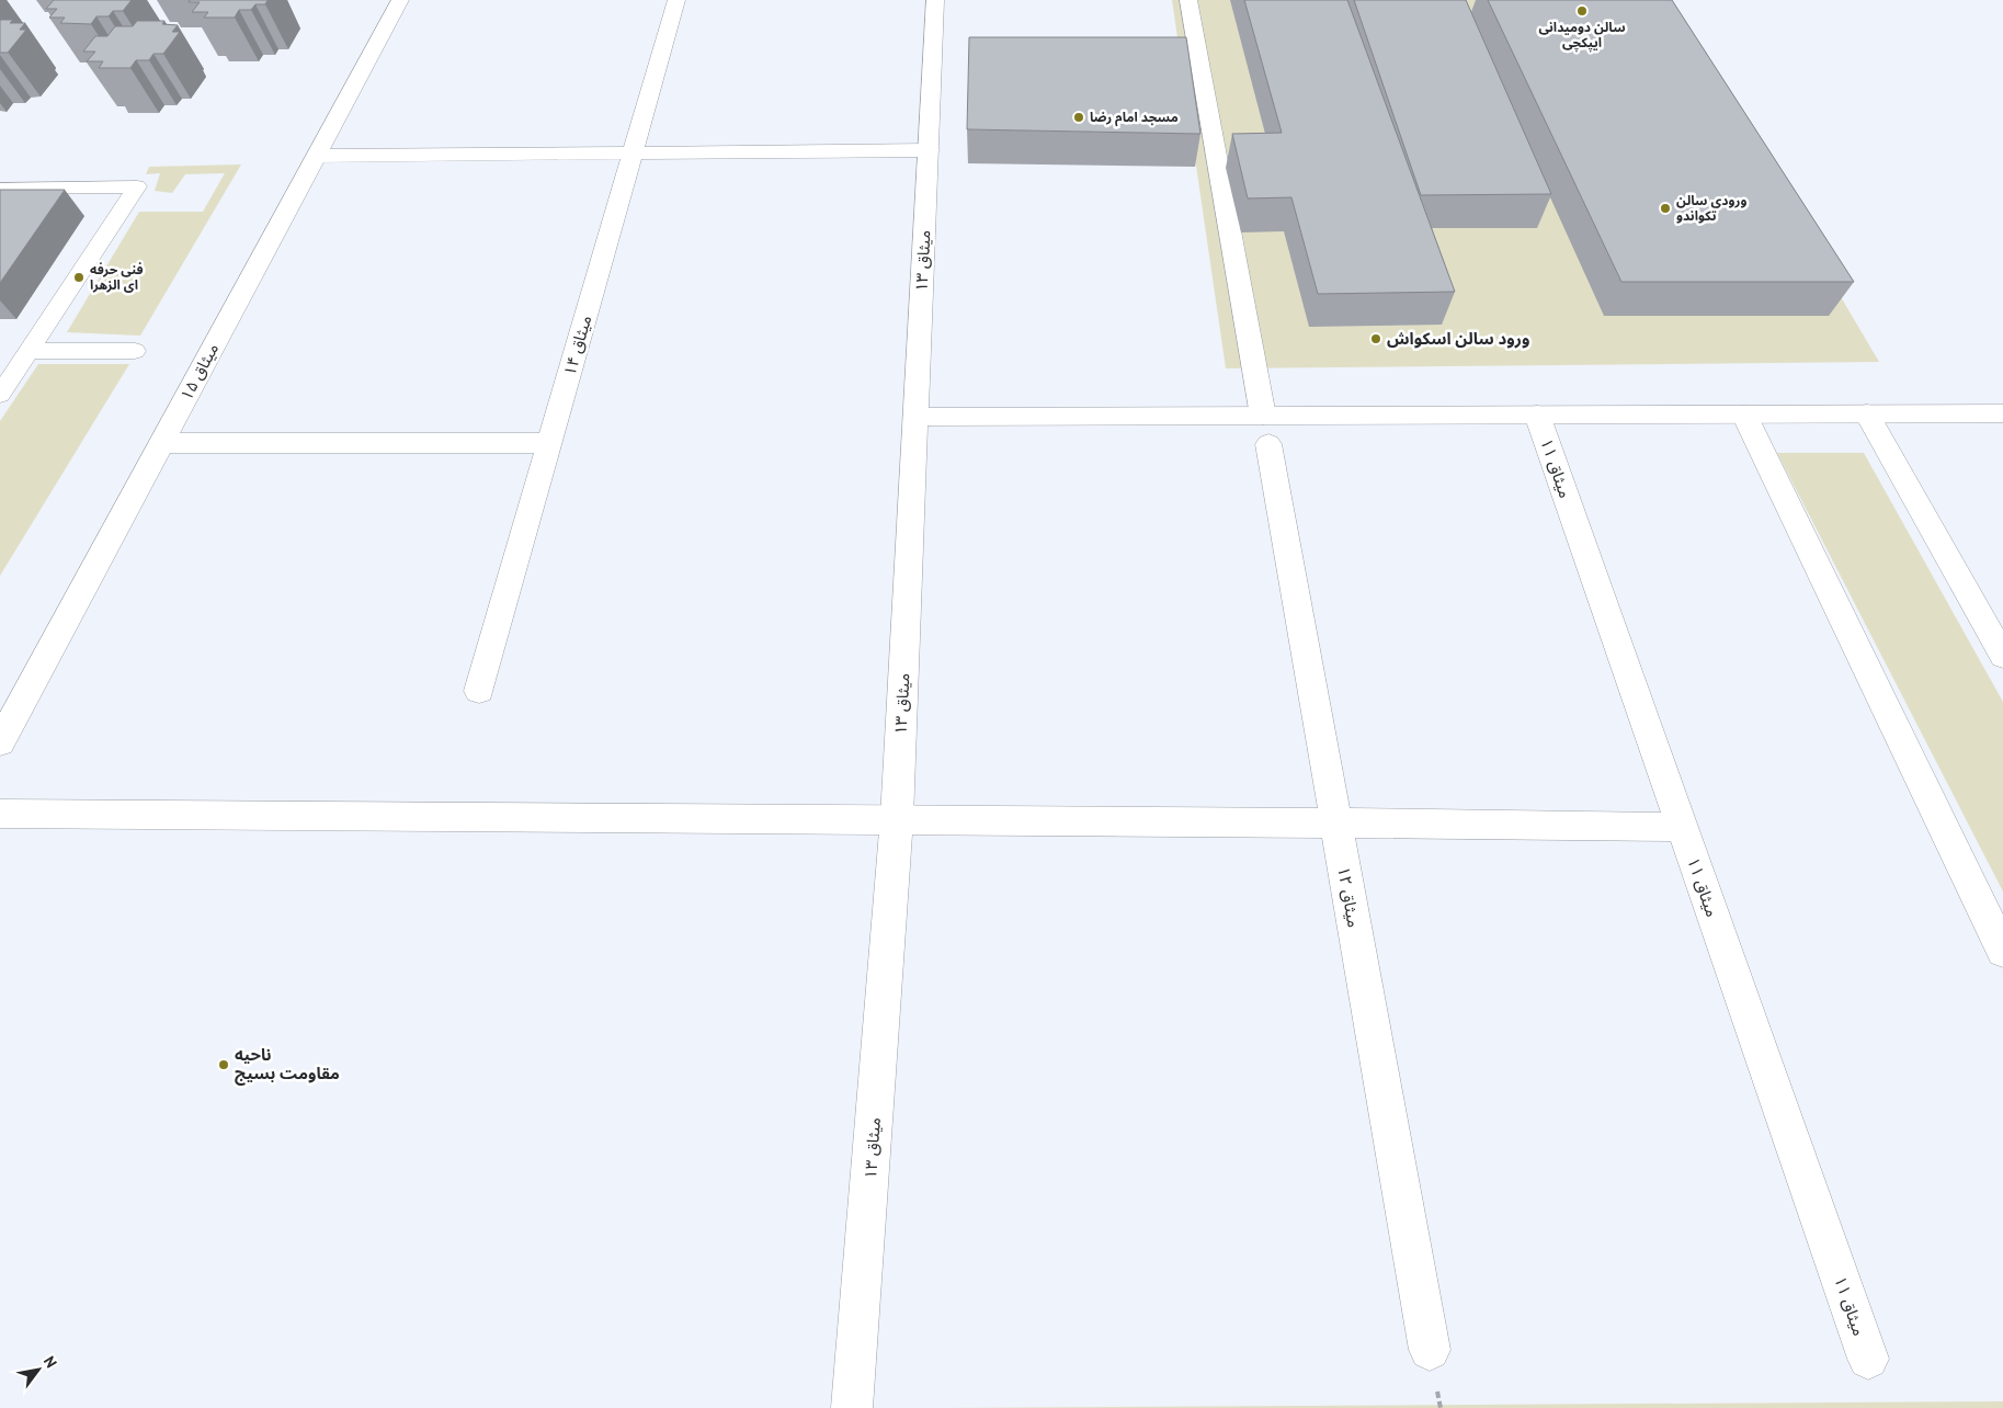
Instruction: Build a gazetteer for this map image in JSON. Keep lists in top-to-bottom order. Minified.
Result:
{"streets":{"street":["میثاق ۱۳","میثاق ۱۴","میثاق ۱۵","میثاق ۱۱","میثاق ۱۲"]},"places":["سالن دومیدانی ایپکچی","مسجد امام رضا","ورودی سالن تکواندو","فنی حرفه ای الزهرا","ورود سالن اسکواش","ناحیه مقاومت بسیج"],"north":"top right"}
